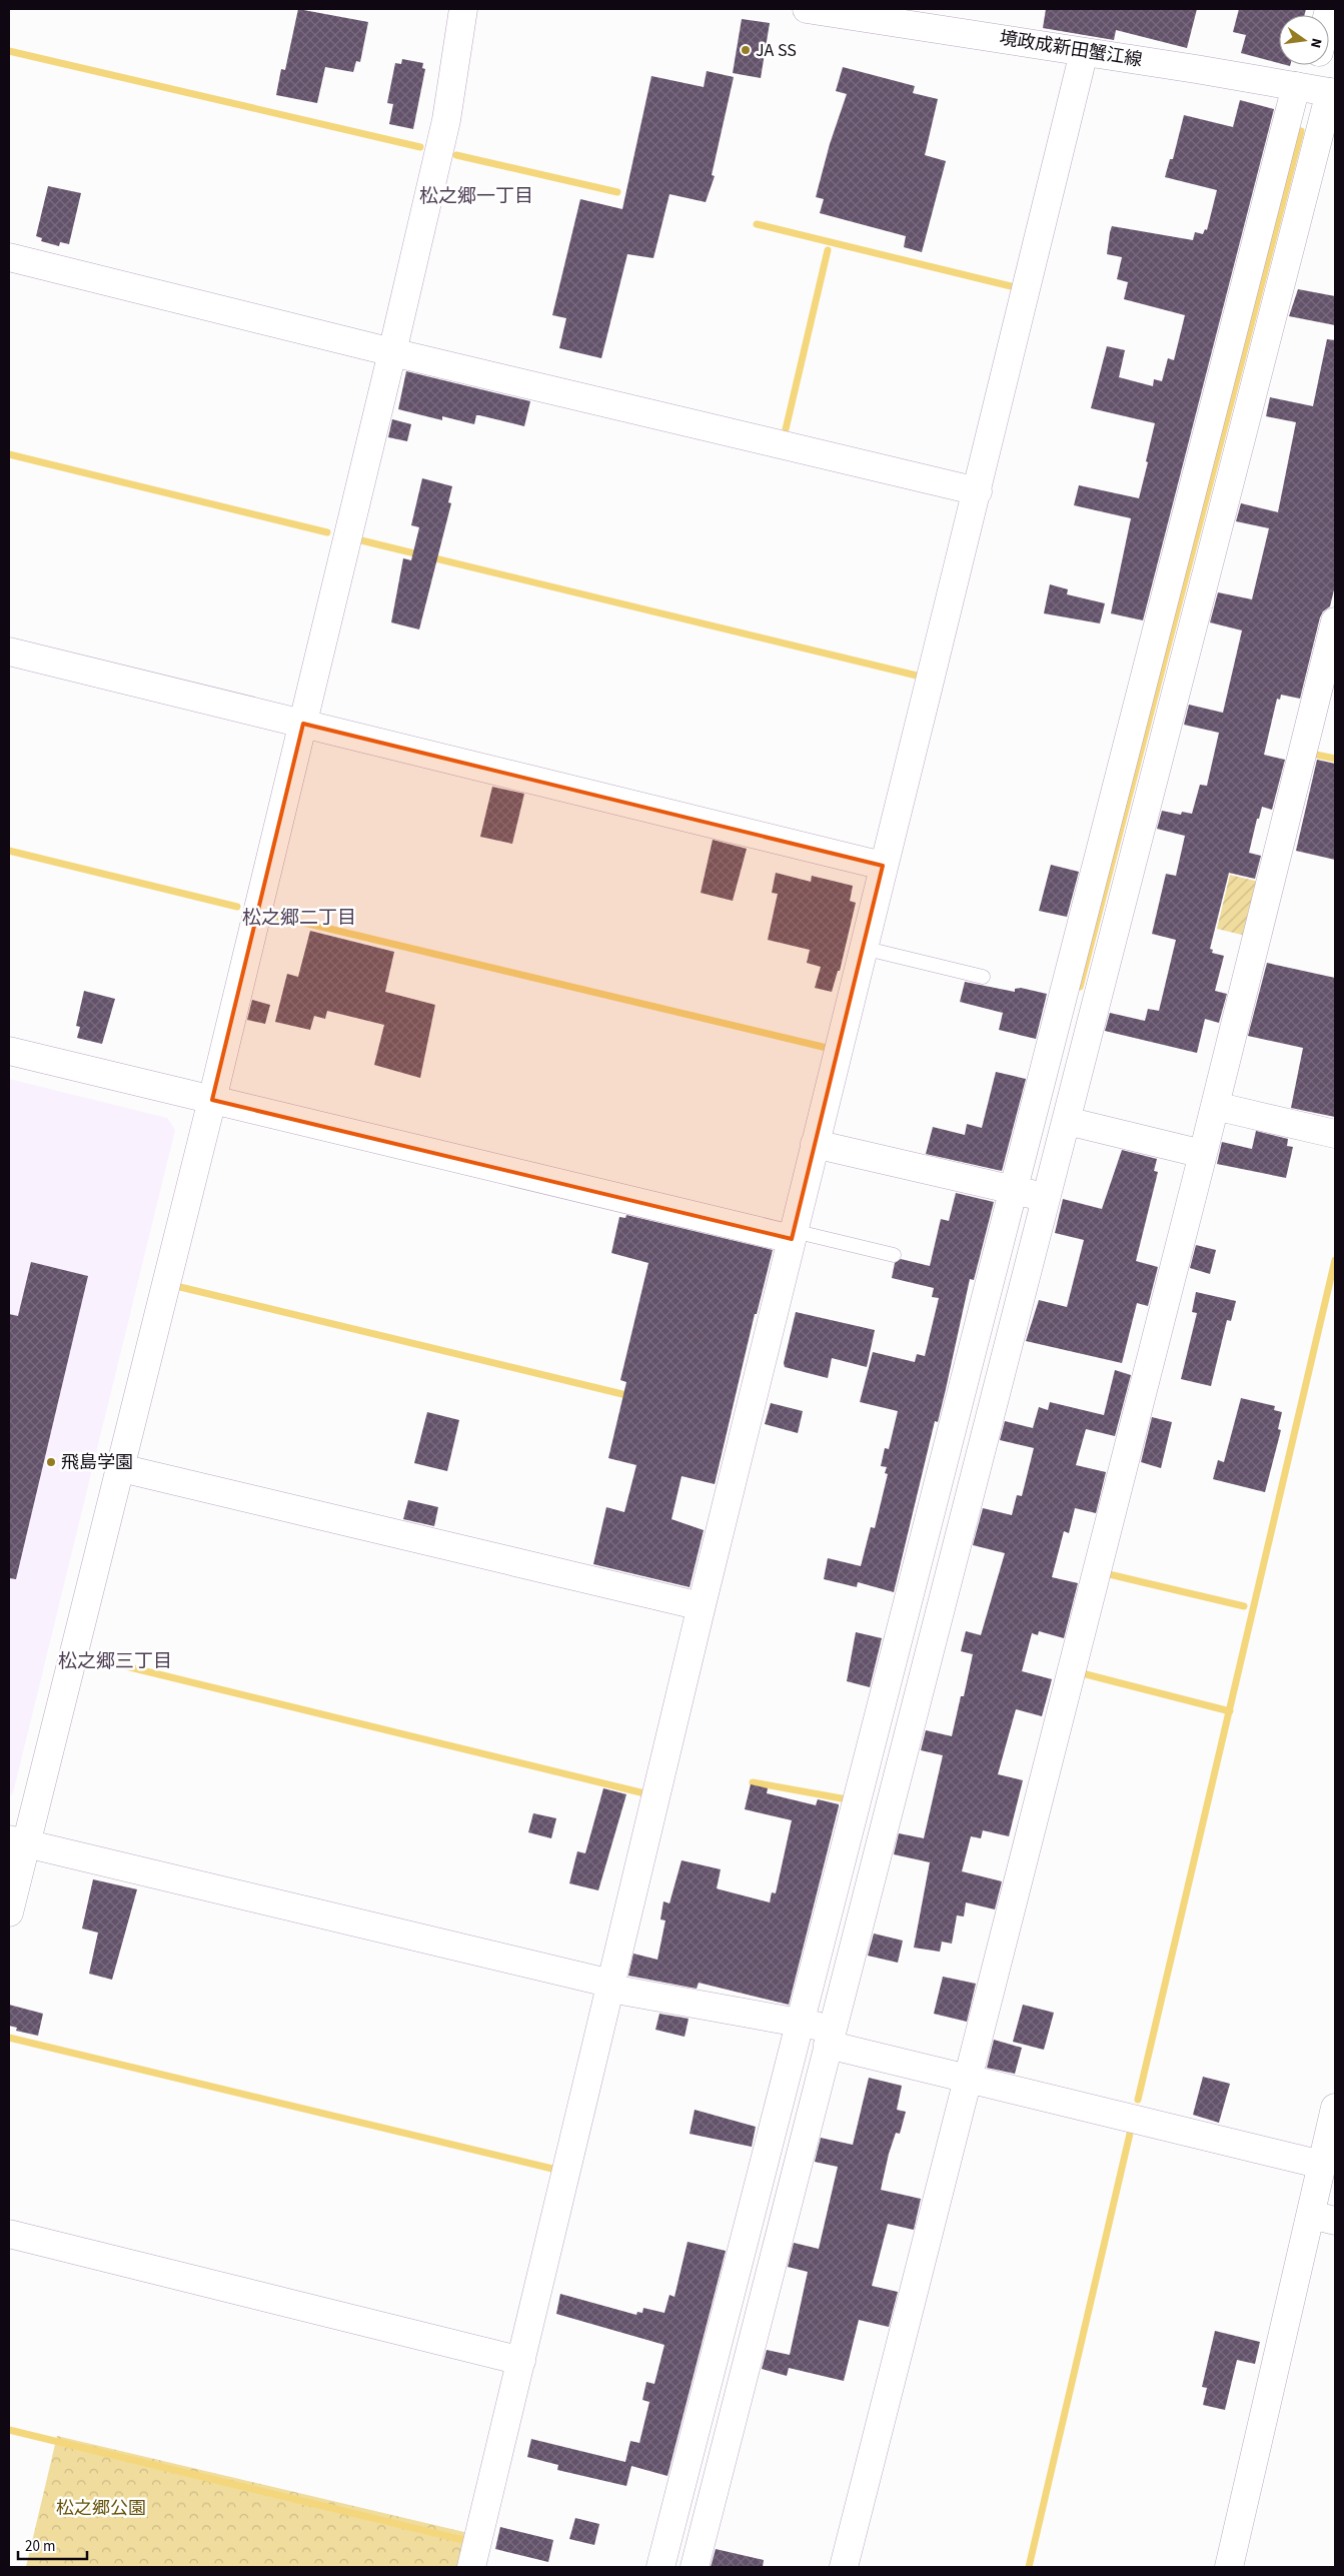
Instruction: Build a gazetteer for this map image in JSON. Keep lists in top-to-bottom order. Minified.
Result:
{"streets":{"street":["境政成新田蟹江線"]},"districts":["松之郷一丁目","松之郷二丁目","松之郷三丁目"],"parks":["松之郷公園"],"places":["JA SS","飛島学園"],"scale_bar":"20 m","north":"right"}
